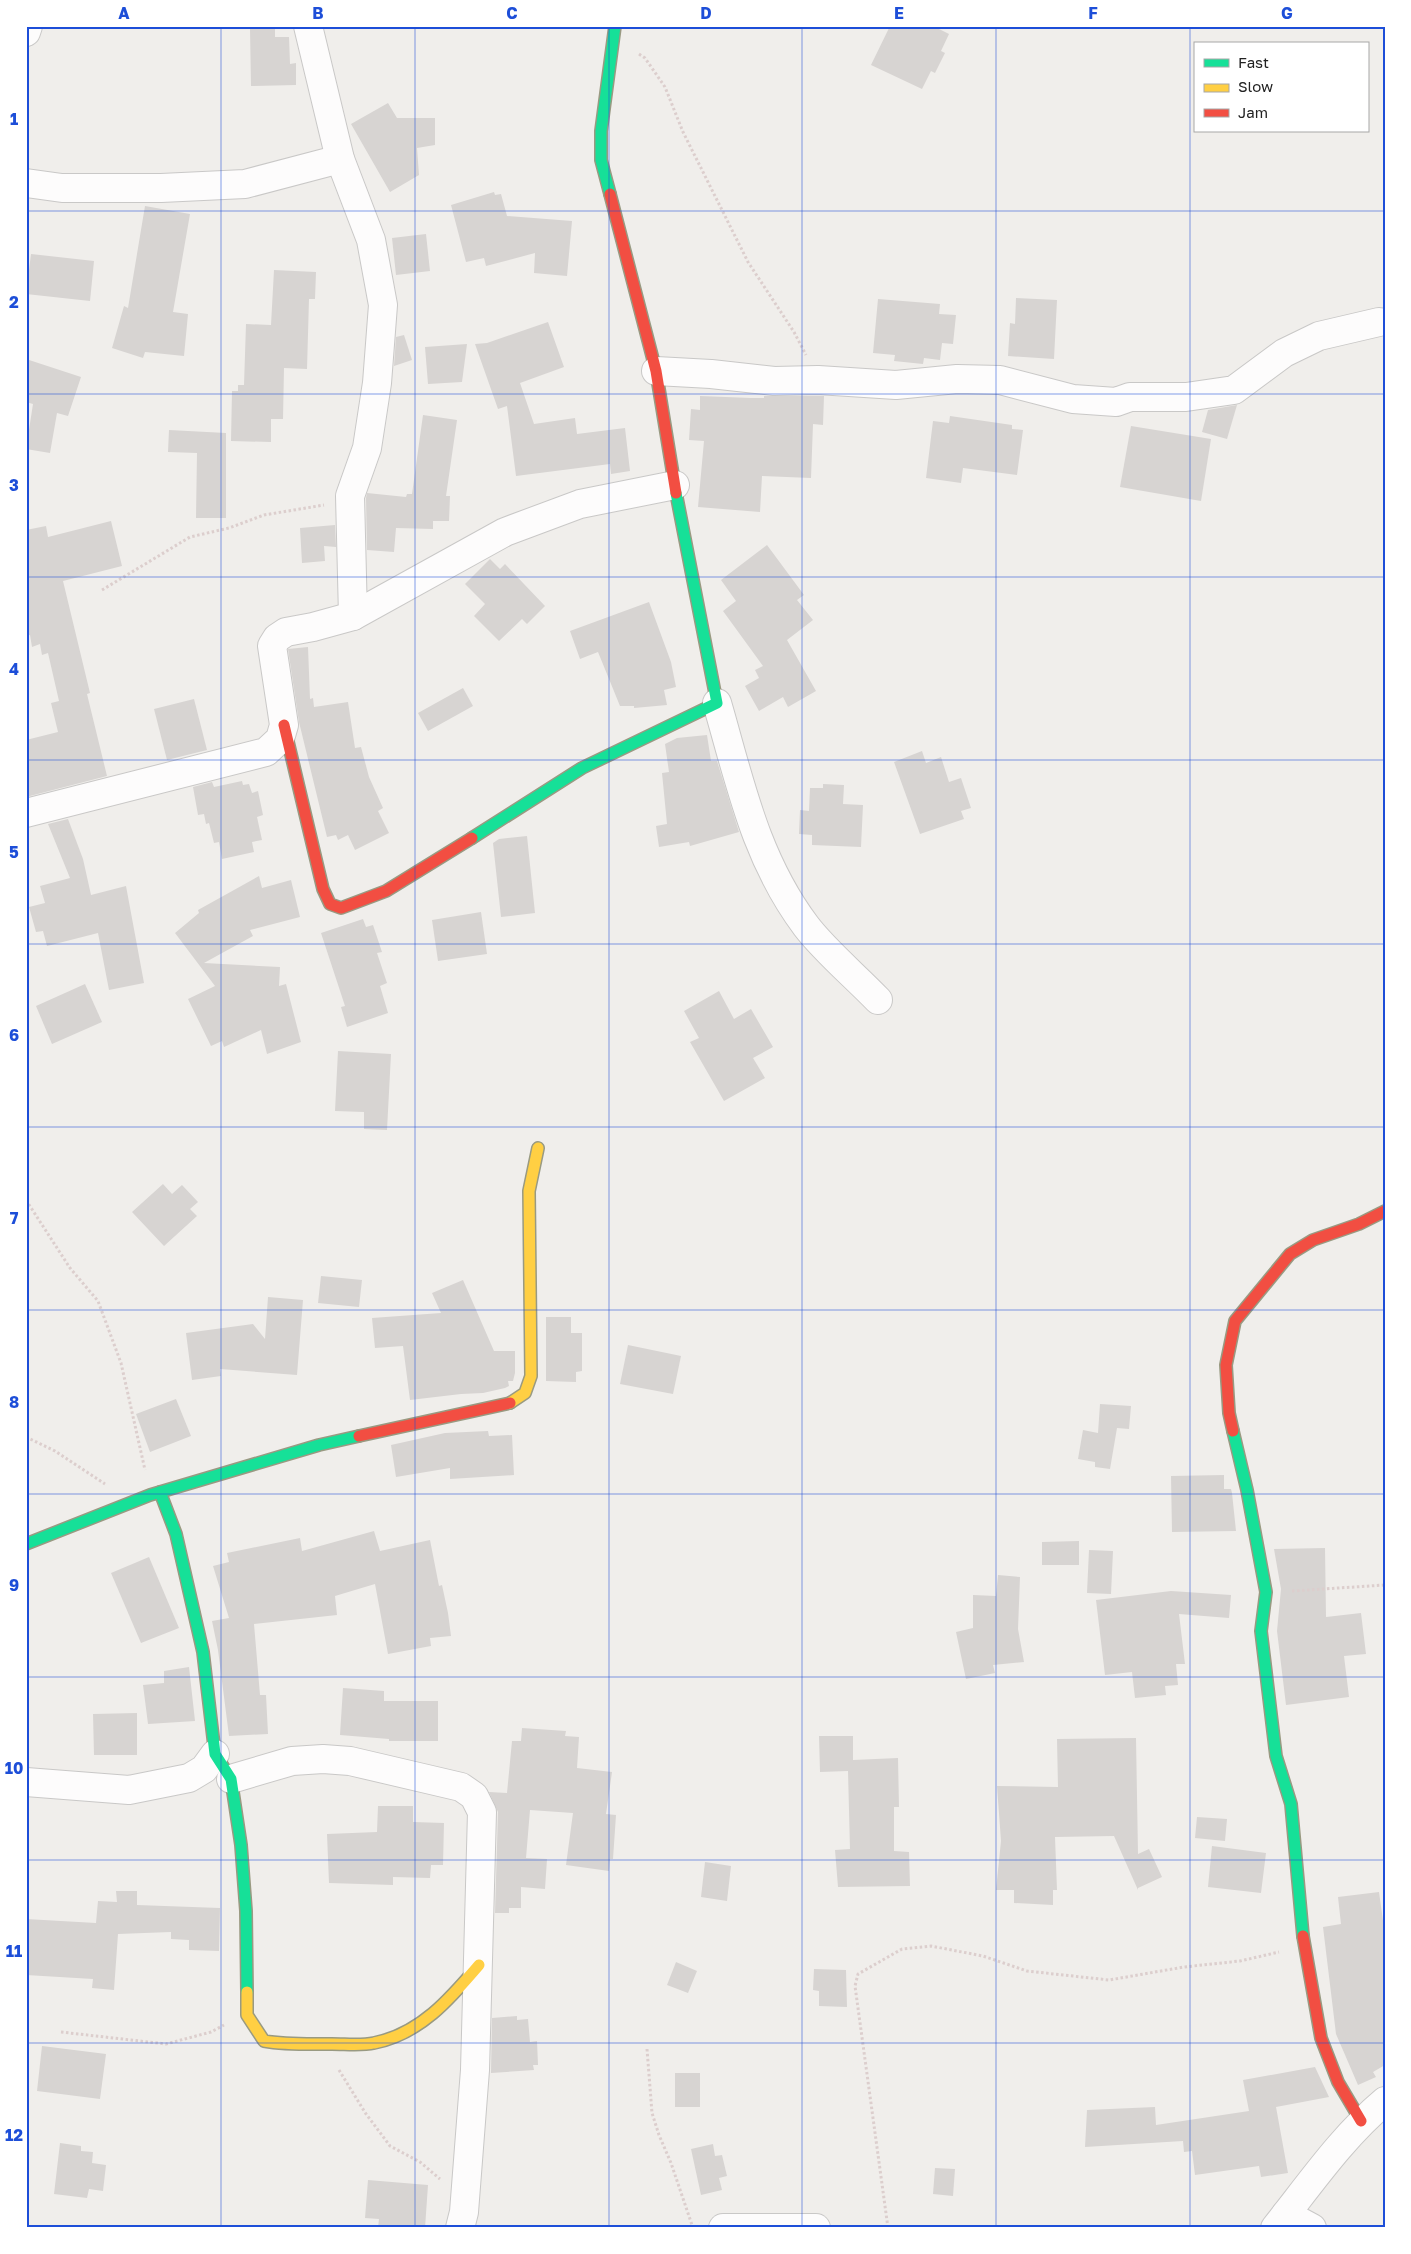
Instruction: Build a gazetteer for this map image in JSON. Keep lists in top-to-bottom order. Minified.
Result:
{"legend":["Fast","Slow","Jam"],"grid":{"columns":["A","B","C","D","E","F","G"],"rows":["1","2","3","4","5","6","7","8","9","10","11","12"]}}
